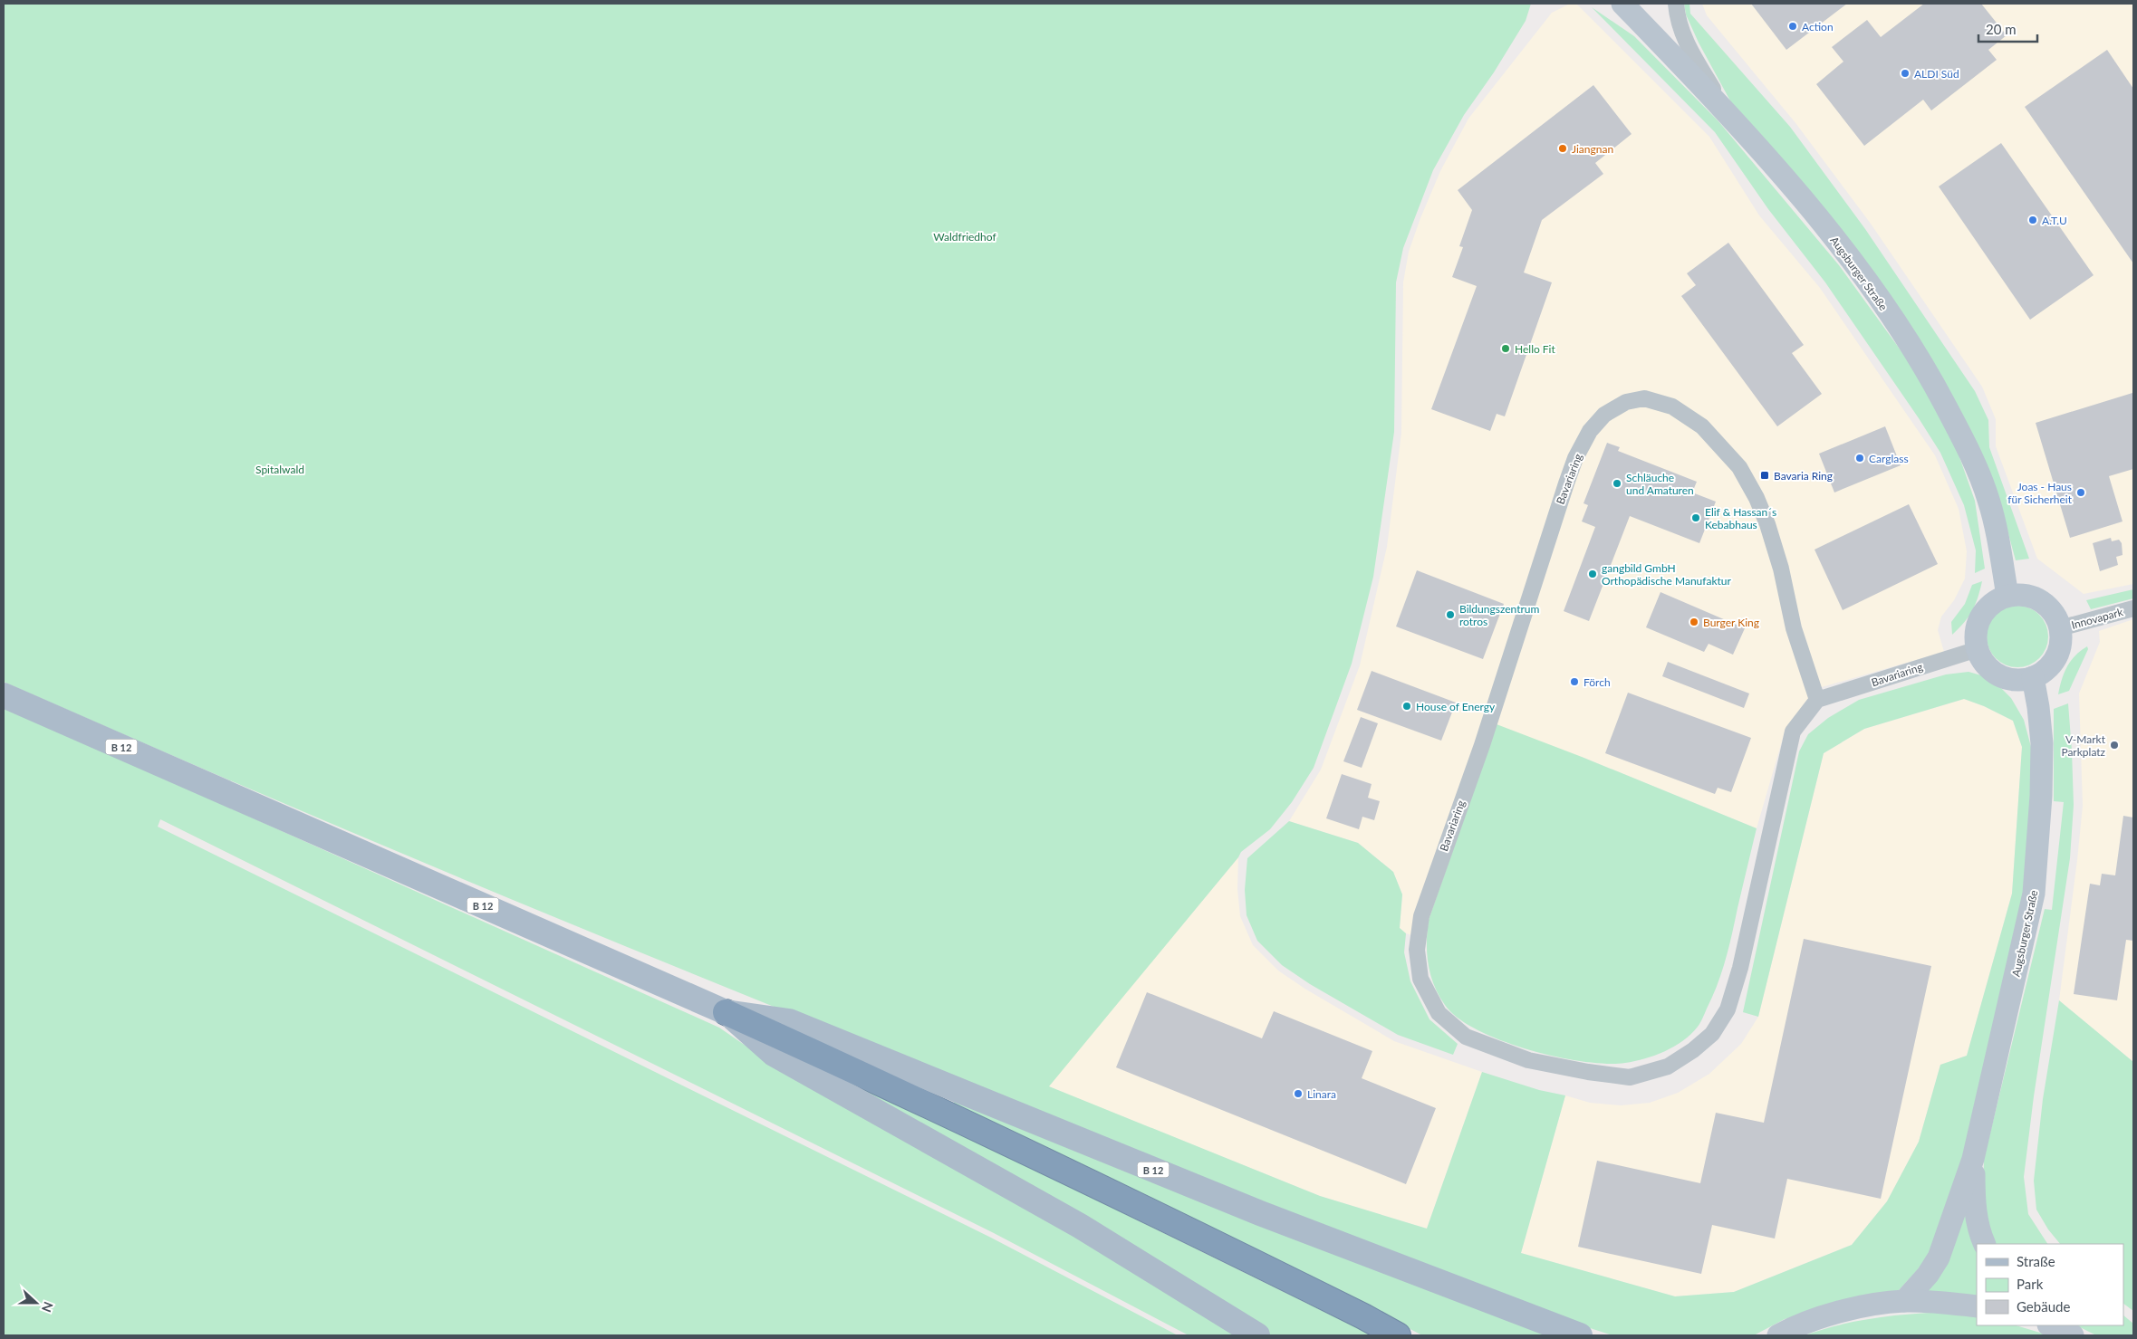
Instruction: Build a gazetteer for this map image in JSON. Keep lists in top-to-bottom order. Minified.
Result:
{"streets":{"highway":["B 12"],"main road":["Augsburger Straße"],"street":["Bavariaring","Innovapark"]},"crossings":[["Augsburger Straße","Bavariaring"],["Augsburger Straße","Innovapark"],["Bavariaring","Innovapark"]],"parks":["Waldfriedhof","Spitalwald"],"places":{"other":["Action","ALDI Süd","Jiangnan","A.T.U","Hello Fit","Carglass","Schläuche und Amaturen","Joas - Haus für Sicherheit","Elif & Hassan´s Kebabhaus","gangbild GmbH Orthopädische Manufaktur","Bildungszentrum rotros","Burger King","Förch","House of Energy","V-Markt Parkplatz","Linara"],"transit":["Bavaria Ring"]},"legend":["Straße","Park","Gebäude"],"scale_bar":"20 m","north":"right"}
